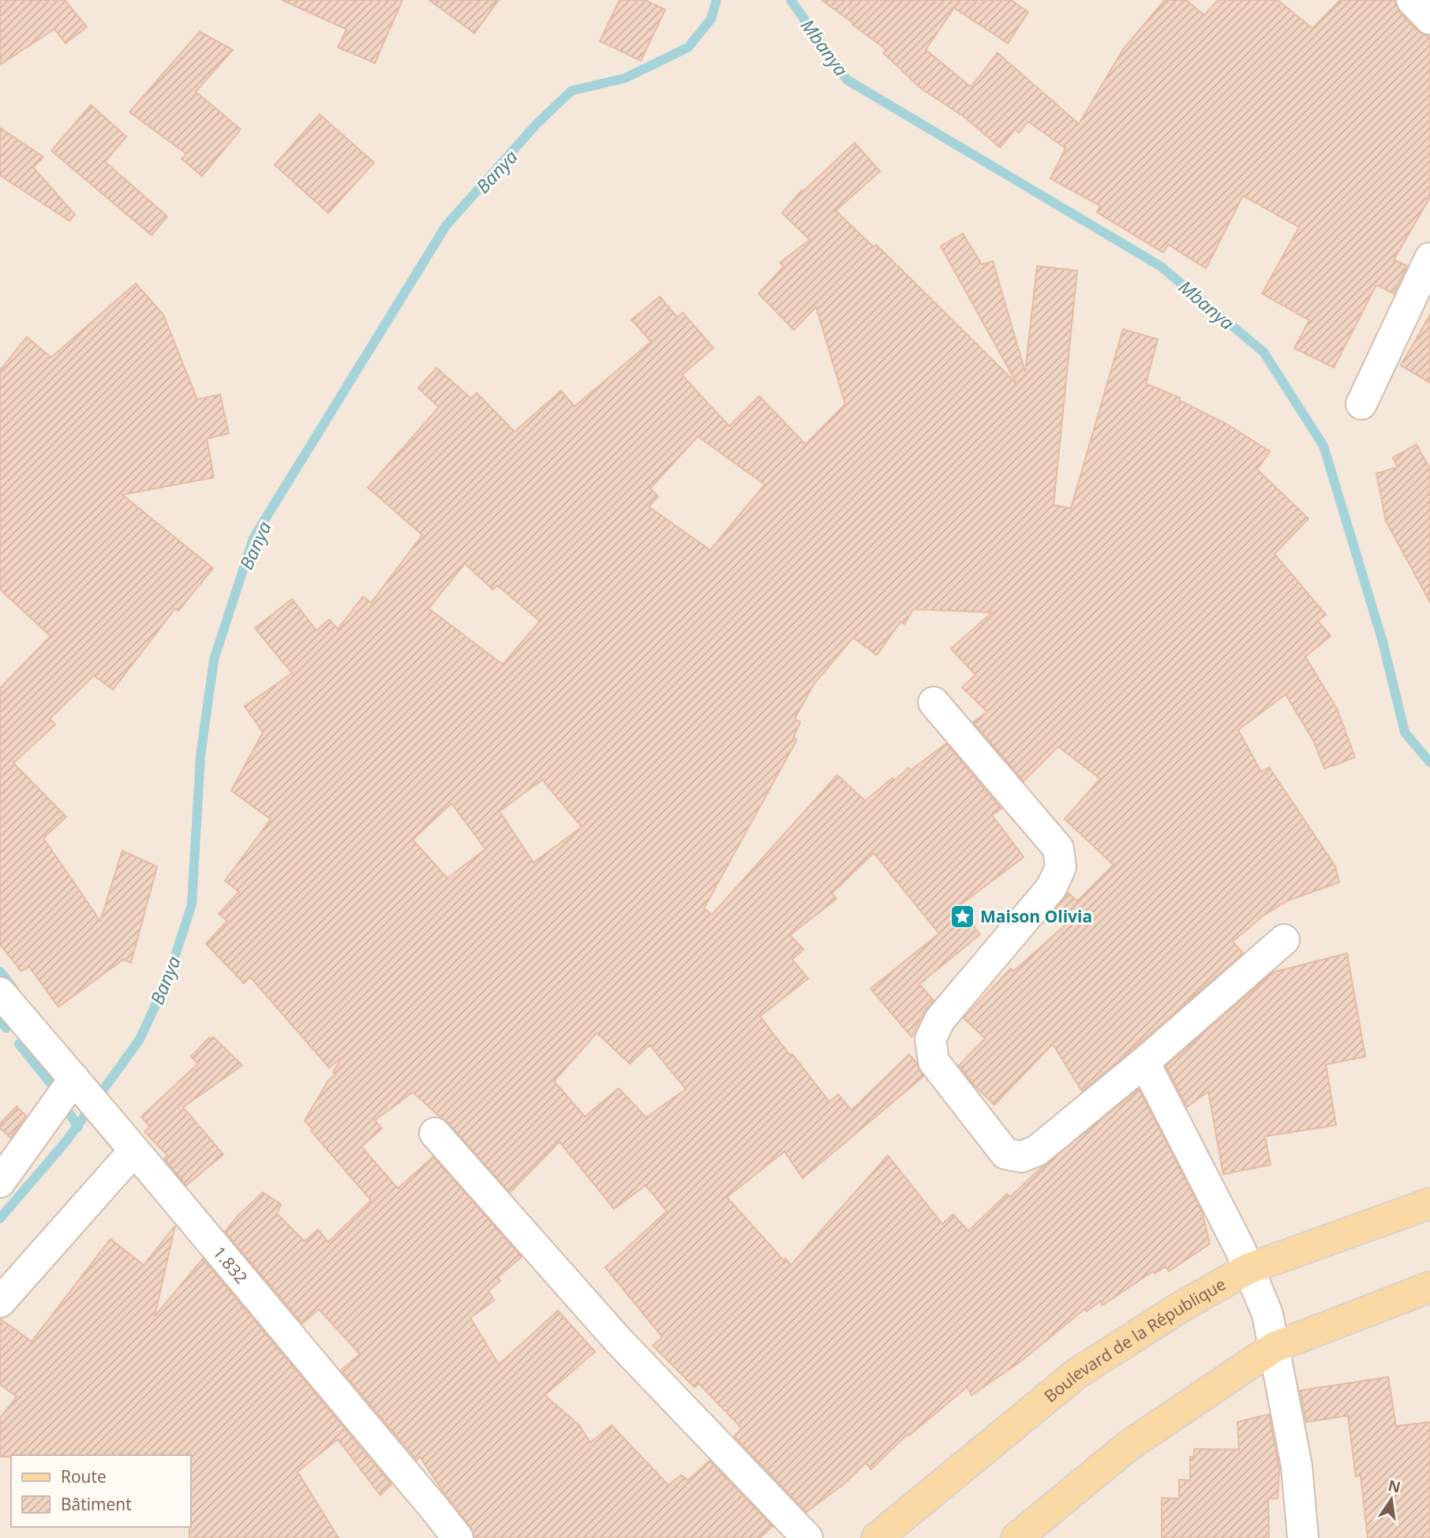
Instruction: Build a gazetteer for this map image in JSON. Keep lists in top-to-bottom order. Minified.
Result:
{"streets":{"main road":["Boulevard de la République"],"street":["1.832"]},"water":["Mbanya","Banya"],"places":{"place":["Maison Olivia"]},"legend":["Route","Bâtiment"],"north":"top"}
